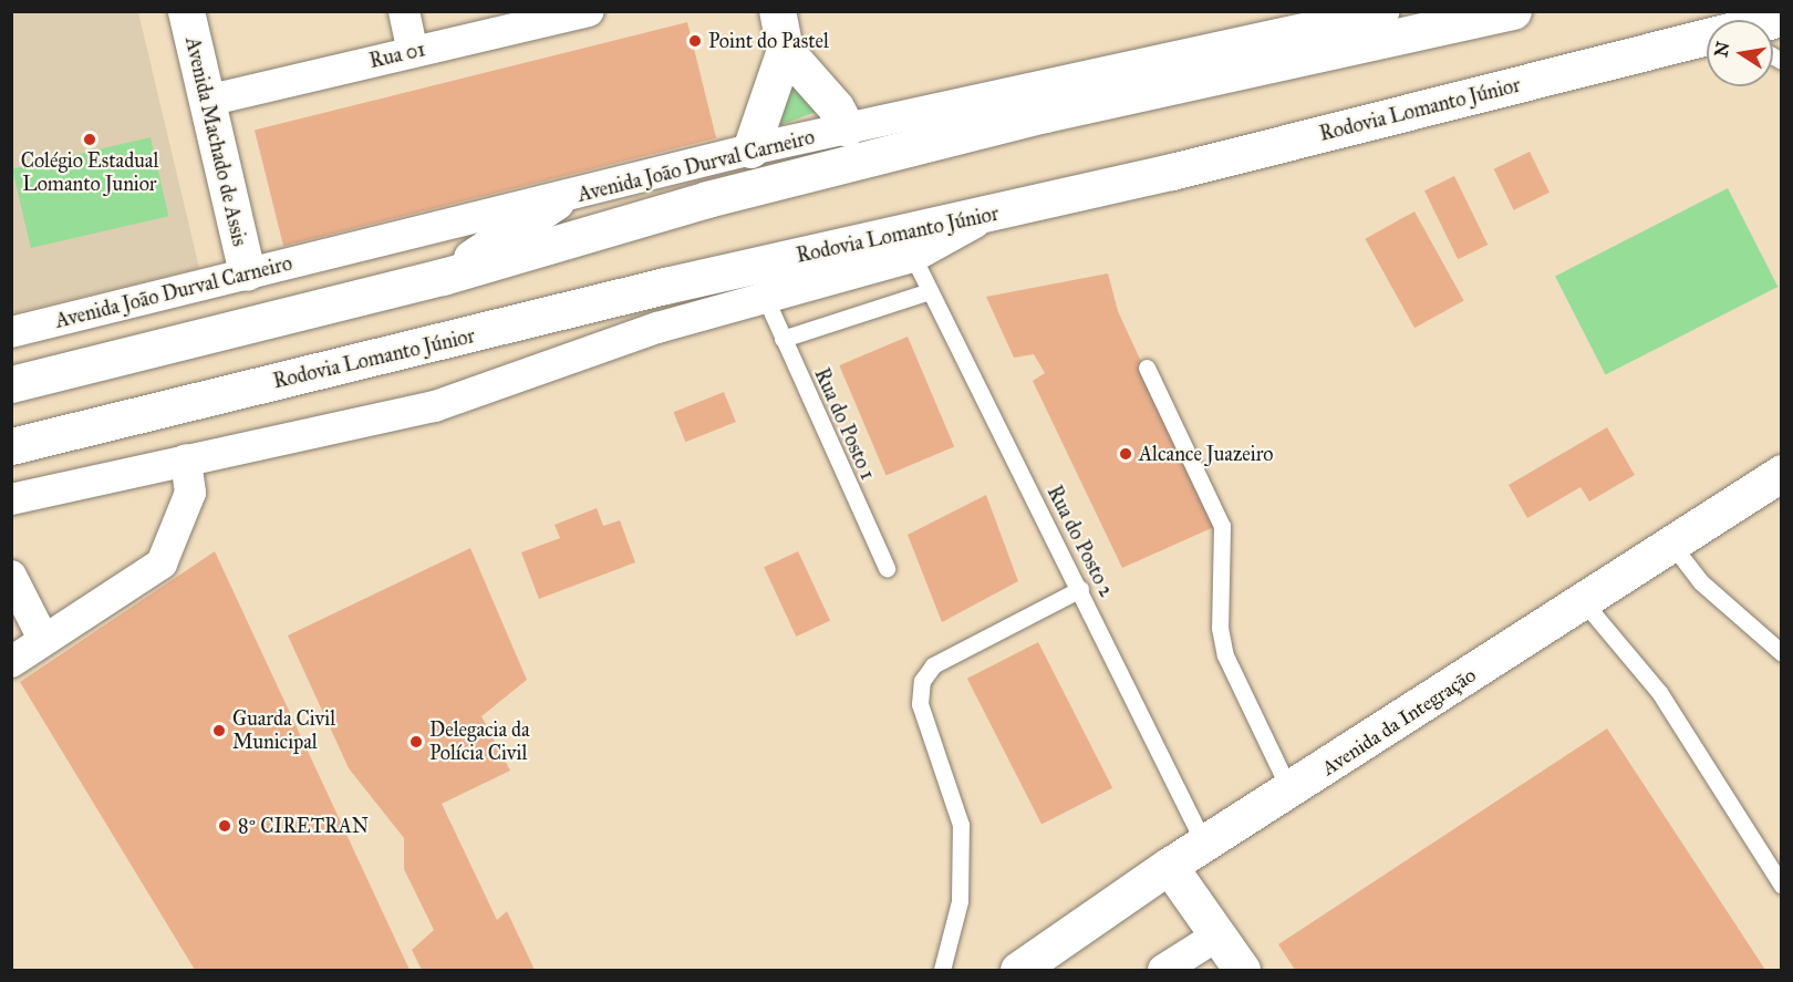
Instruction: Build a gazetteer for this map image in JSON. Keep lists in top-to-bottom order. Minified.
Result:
{"streets":{"main road":["Rodovia Lomanto Júnior","Avenida Machado de Assis","Avenida da Integração"],"street":["Rua 01","Avenida João Durval Carneiro"],"lane":["Rua do Posto 1","Rua do Posto 2"]},"crossings":[["Rua 01","Avenida Machado de Assis"],["Avenida Machado de Assis","Avenida João Durval Carneiro"],["Rua do Posto 2","Avenida da Integração"]],"places":["Point do Pastel","Colégio Estadual Lomanto Junior","Alcance Juazeiro","Guarda Civil Municipal","Delegacia da Polícia Civil","8º CIRETRAN"],"north":"left"}
